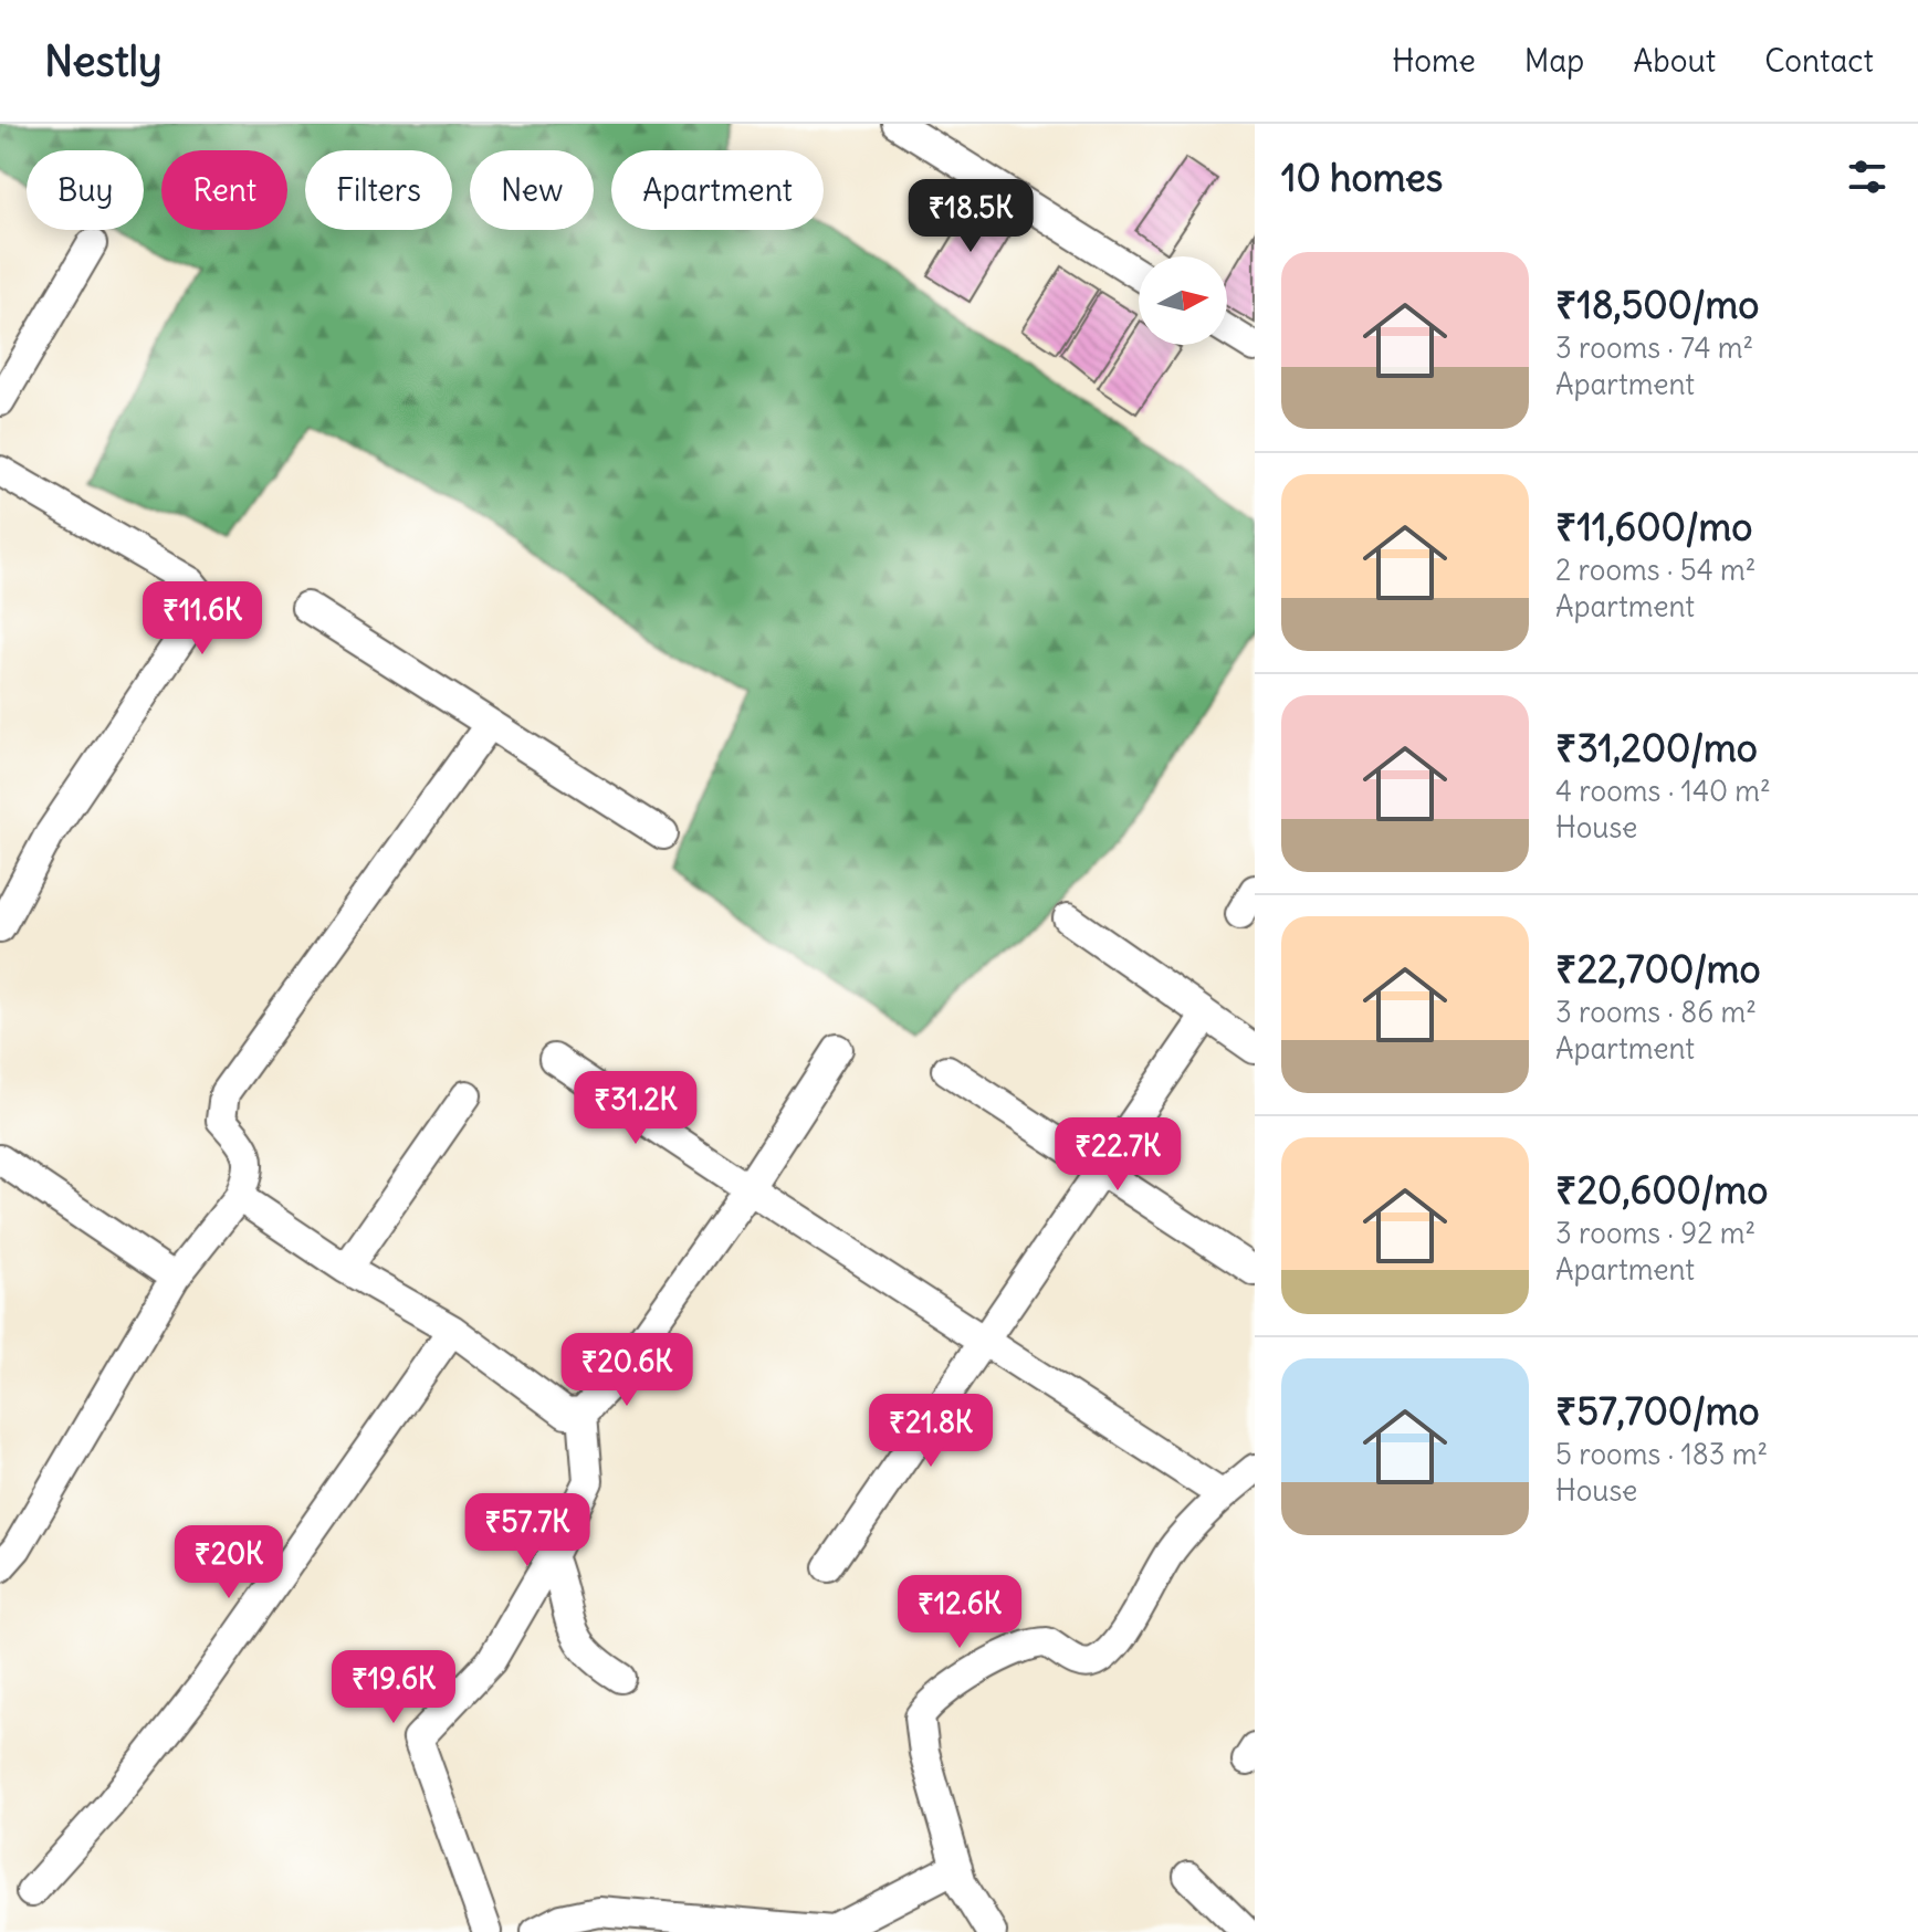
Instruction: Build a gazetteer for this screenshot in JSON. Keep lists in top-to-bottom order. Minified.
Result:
{"north":"right","page":{"header":"Nestly","nav":["Home","Map","About","Contact"],"heading":"10 homes","chip":["Buy","Rent","Filters","New","Apartment"],"price":["₹18.5K","₹11.6K","₹31.2K","₹22.7K","₹20.6K","₹21.8K","₹57.7K","₹20K","₹12.6K","₹19.6K"],"list":[{"name":"₹18,500/mo","note":"3 rooms · 74 m² · Apartment"},{"name":"₹11,600/mo","note":"2 rooms · 54 m² · Apartment"},{"name":"₹31,200/mo","note":"4 rooms · 140 m² · House"},{"name":"₹22,700/mo","note":"3 rooms · 86 m² · Apartment"},{"name":"₹20,600/mo","note":"3 rooms · 92 m² · Apartment"},{"name":"₹57,700/mo","note":"5 rooms · 183 m² · House"}]}}
